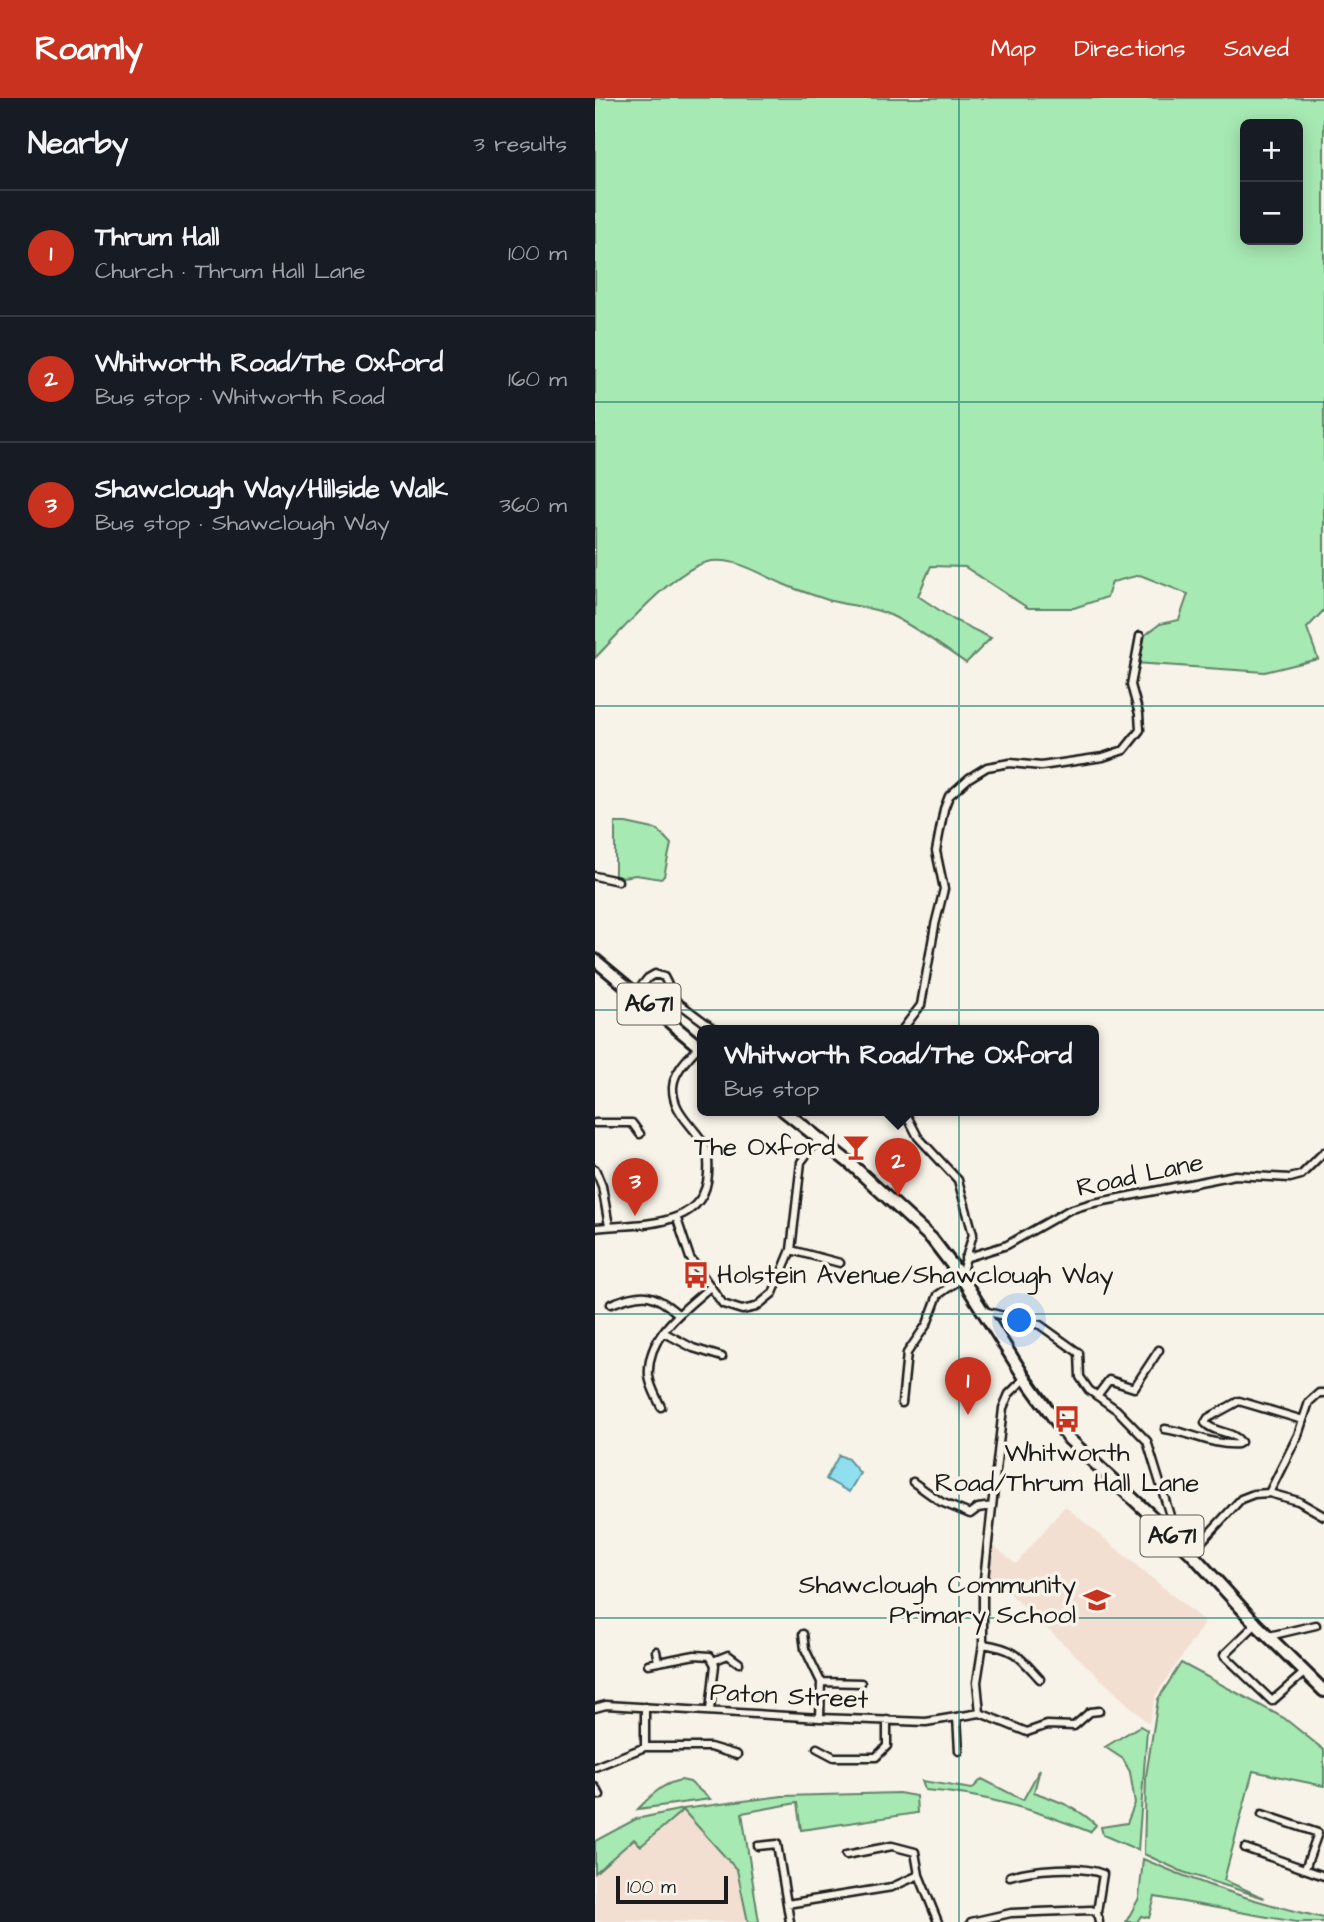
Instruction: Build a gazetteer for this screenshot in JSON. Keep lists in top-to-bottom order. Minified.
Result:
{"streets":{"main road":["A671"],"street":["Road Lane","Paton Street"]},"places":{"bar":["The Oxford"],"bus stop":["Holstein Avenue/Shawclough Way","Whitworth Road/Thrum Hall Lane"],"school or university":["Shawclough Community Primary School"]},"scale_bar":"100 m","page":{"header":"Roamly","nav":["Map","Directions","Saved"],"heading":["Nearby","3 results"],"map_buttons":["+","−"],"list":[{"mark":"1","name":"Thrum Hall","note":"Church · Thrum Hall Lane","value":"100 m"},{"mark":"2","name":"Whitworth Road/The Oxford","note":"Bus stop · Whitworth Road","value":"160 m"},{"mark":"3","name":"Shawclough Way/Hillside Walk","note":"Bus stop · Shawclough Way","value":"360 m"}],"popup":["Whitworth Road/The Oxford","Bus stop"],"pins":["2","3","1"],"scale":"100 m"}}
